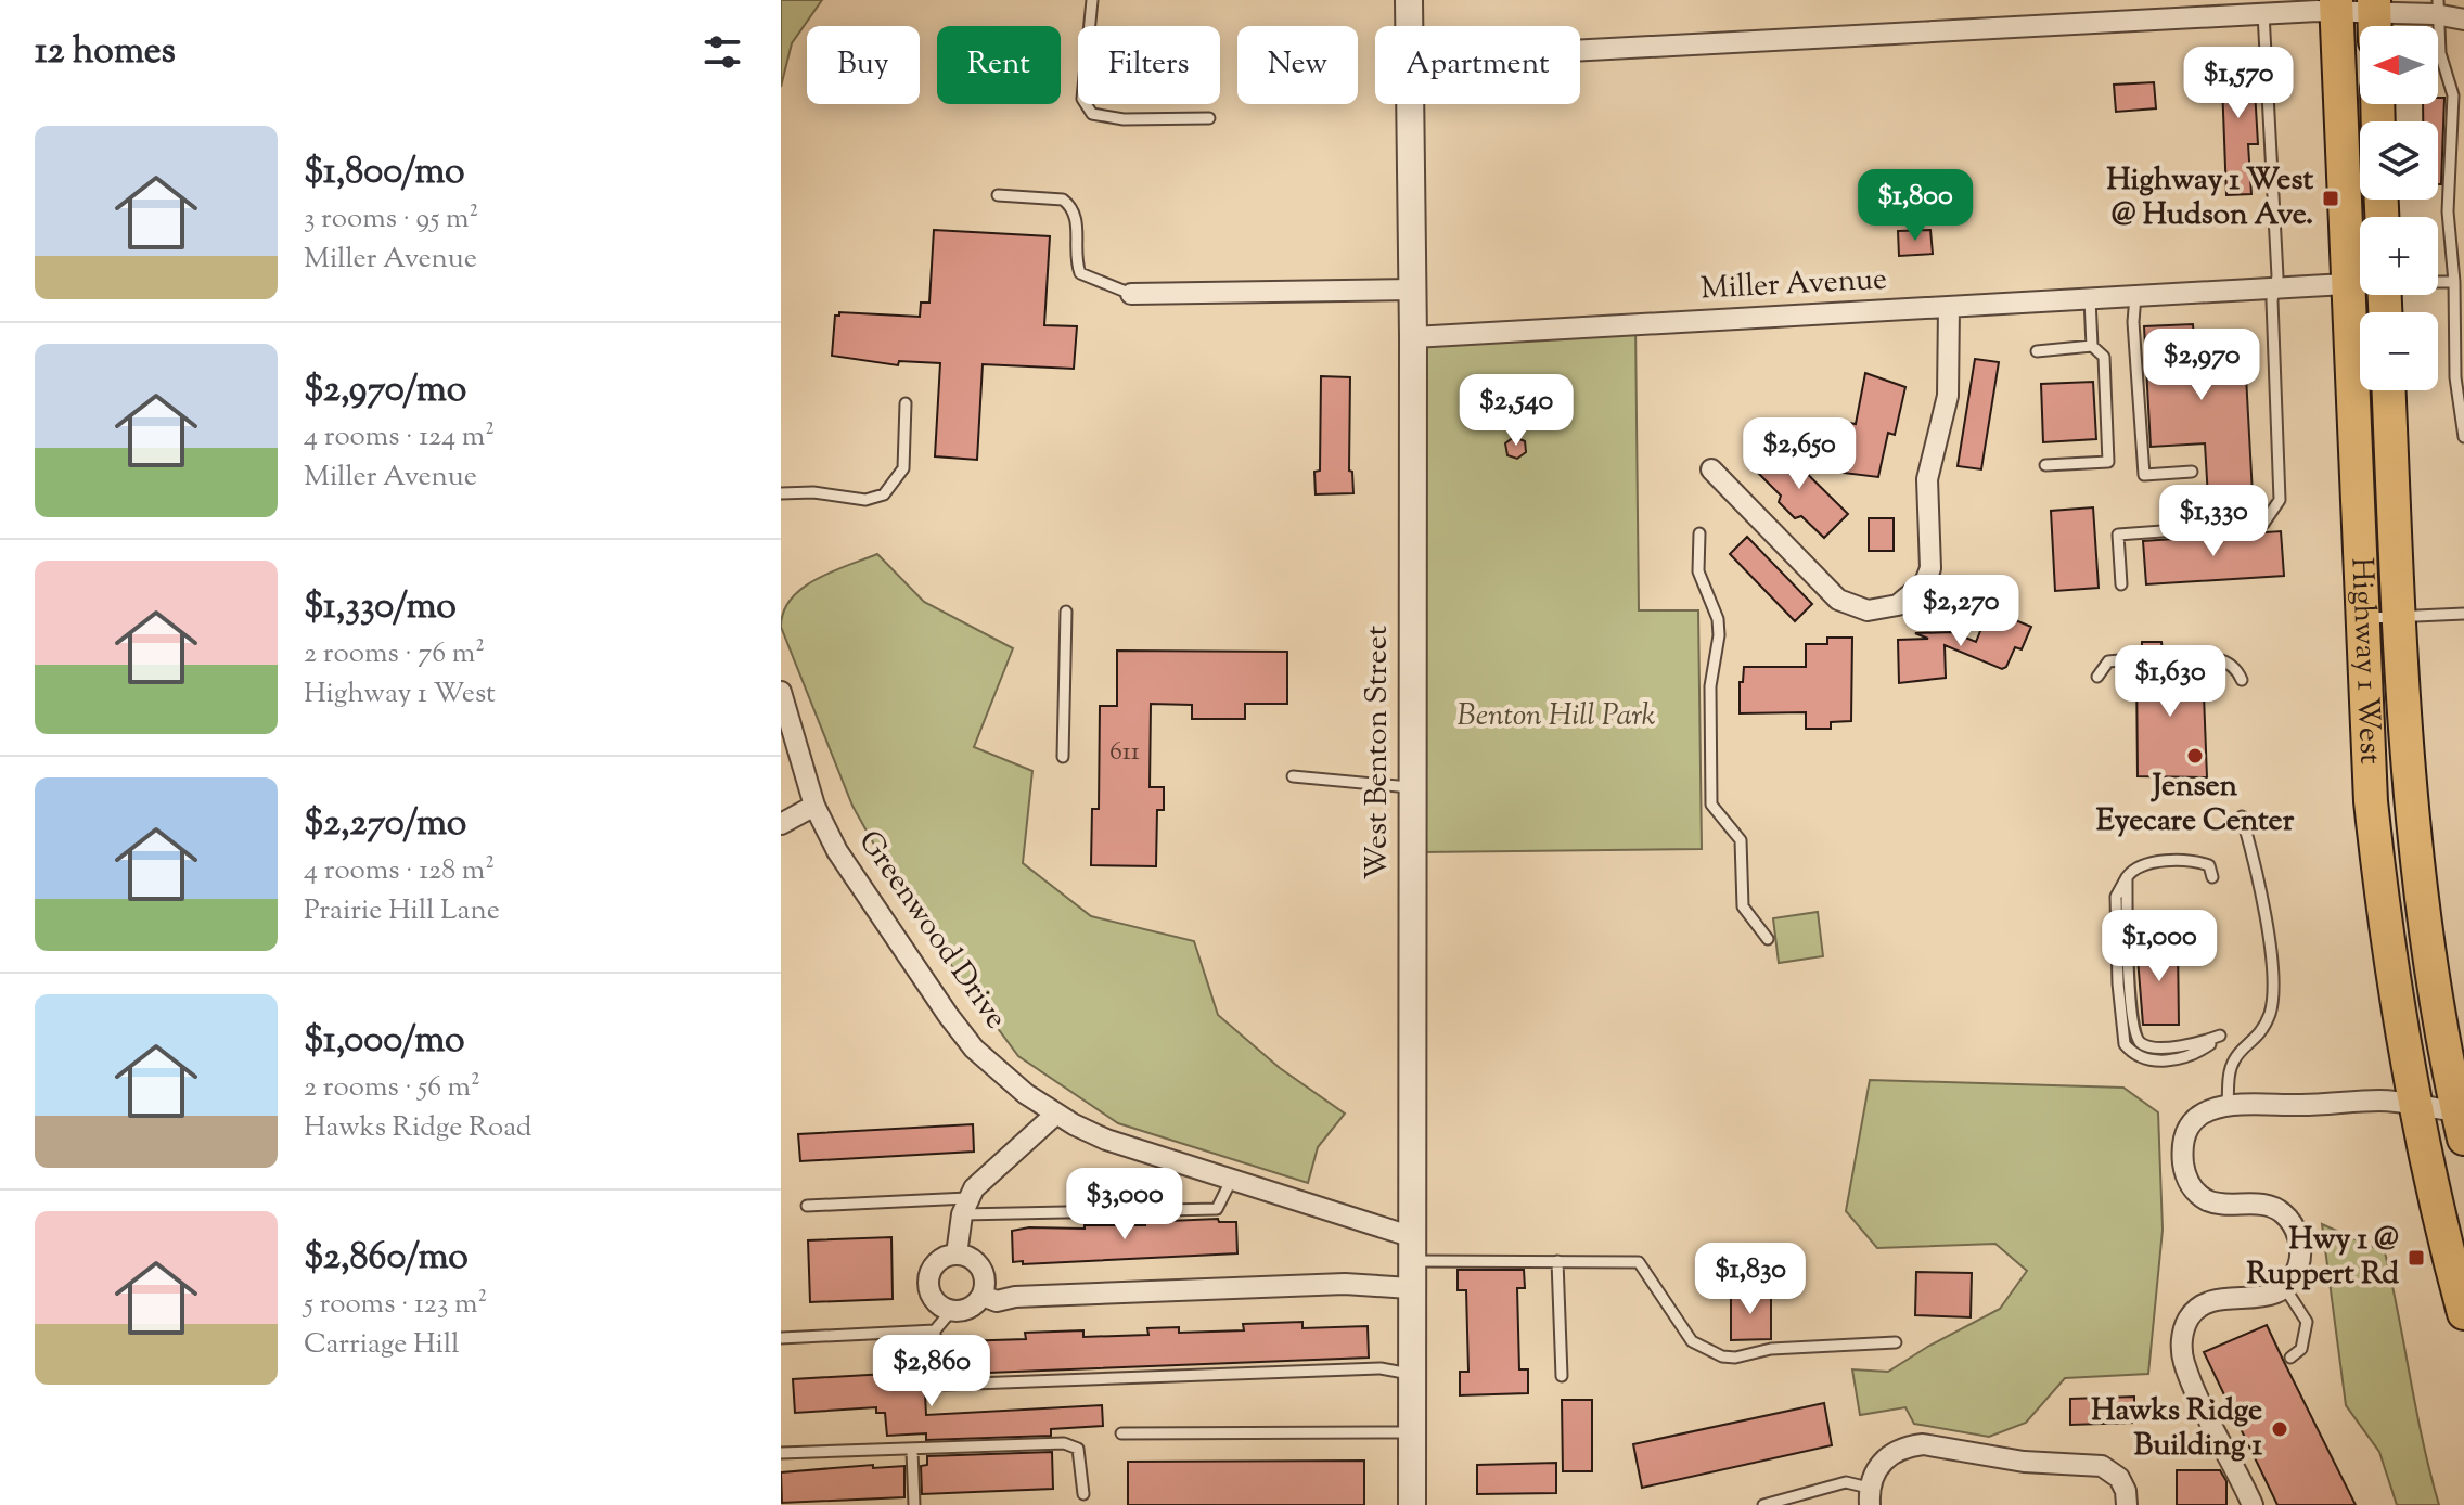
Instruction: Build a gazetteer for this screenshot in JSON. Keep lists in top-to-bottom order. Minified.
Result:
{"streets":{"main road":["Highway 1 West"],"street":["Miller Avenue","West Benton Street","Greenwood Drive"]},"crossings":[["Miller Avenue","Highway 1 West"],["Miller Avenue","West Benton Street"],["West Benton Street","Greenwood Drive"]],"parks":["Benton Hill Park"],"places":{"transit":["Highway 1 West @ Hudson Ave.","Hwy 1 @ Ruppert Rd"],"other":["Jensen Eyecare Center","Hawks Ridge Building 1"]},"house_numbers":["611"],"north":"left","page":{"heading":"12 homes","map_buttons":["+","−"],"chip":["Buy","Rent","Filters","New","Apartment"],"price":["$1,570","$1,800","$2,970","$2,540","$2,650","$1,330","$2,270","$1,630","$1,000","$3,000","$1,830","$2,860"],"list":[{"name":"$1,800/mo","note":"3 rooms · 95 m² · Miller Avenue"},{"name":"$2,970/mo","note":"4 rooms · 124 m² · Miller Avenue"},{"name":"$1,330/mo","note":"2 rooms · 76 m² · Highway 1 West"},{"name":"$2,270/mo","note":"4 rooms · 128 m² · Prairie Hill Lane"},{"name":"$1,000/mo","note":"2 rooms · 56 m² · Hawks Ridge Road"},{"name":"$2,860/mo","note":"5 rooms · 123 m² · Carriage Hill"}]}}
